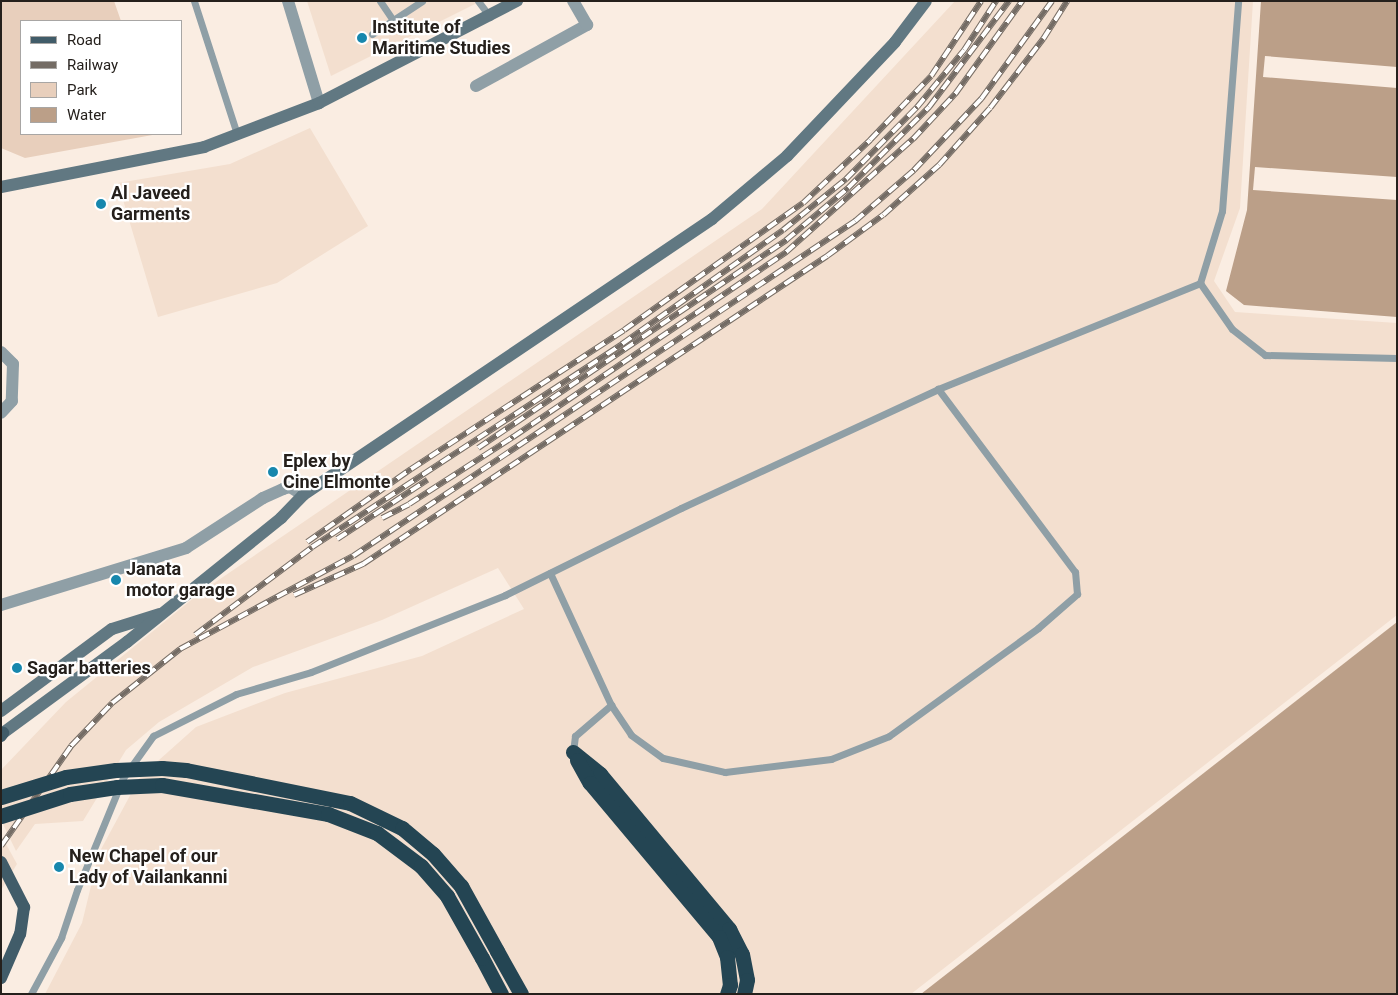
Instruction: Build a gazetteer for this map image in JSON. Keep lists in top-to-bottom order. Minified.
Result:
{"places":["Institute of Maritime Studies","Al Javeed Garments","Eplex by Cine Elmonte","Janata motor garage","Sagar batteries","New Chapel of our Lady of Vailankanni"],"legend":["Road","Railway","Park","Water"]}
